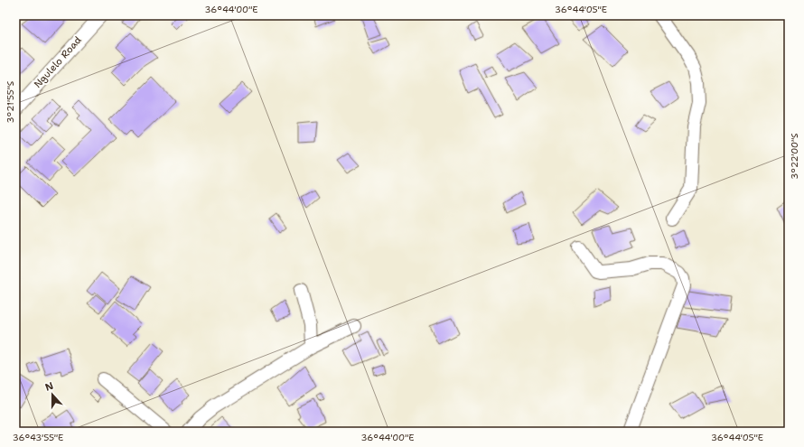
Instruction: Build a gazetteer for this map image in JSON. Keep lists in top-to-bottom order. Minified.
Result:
{"streets":{"street":["Ngulelo Road"]},"north":"top","coordinates":["36°44'00\"E","36°44'05\"E","3°21'55\"S","3°22'00\"S","36°43'55\"E"]}
